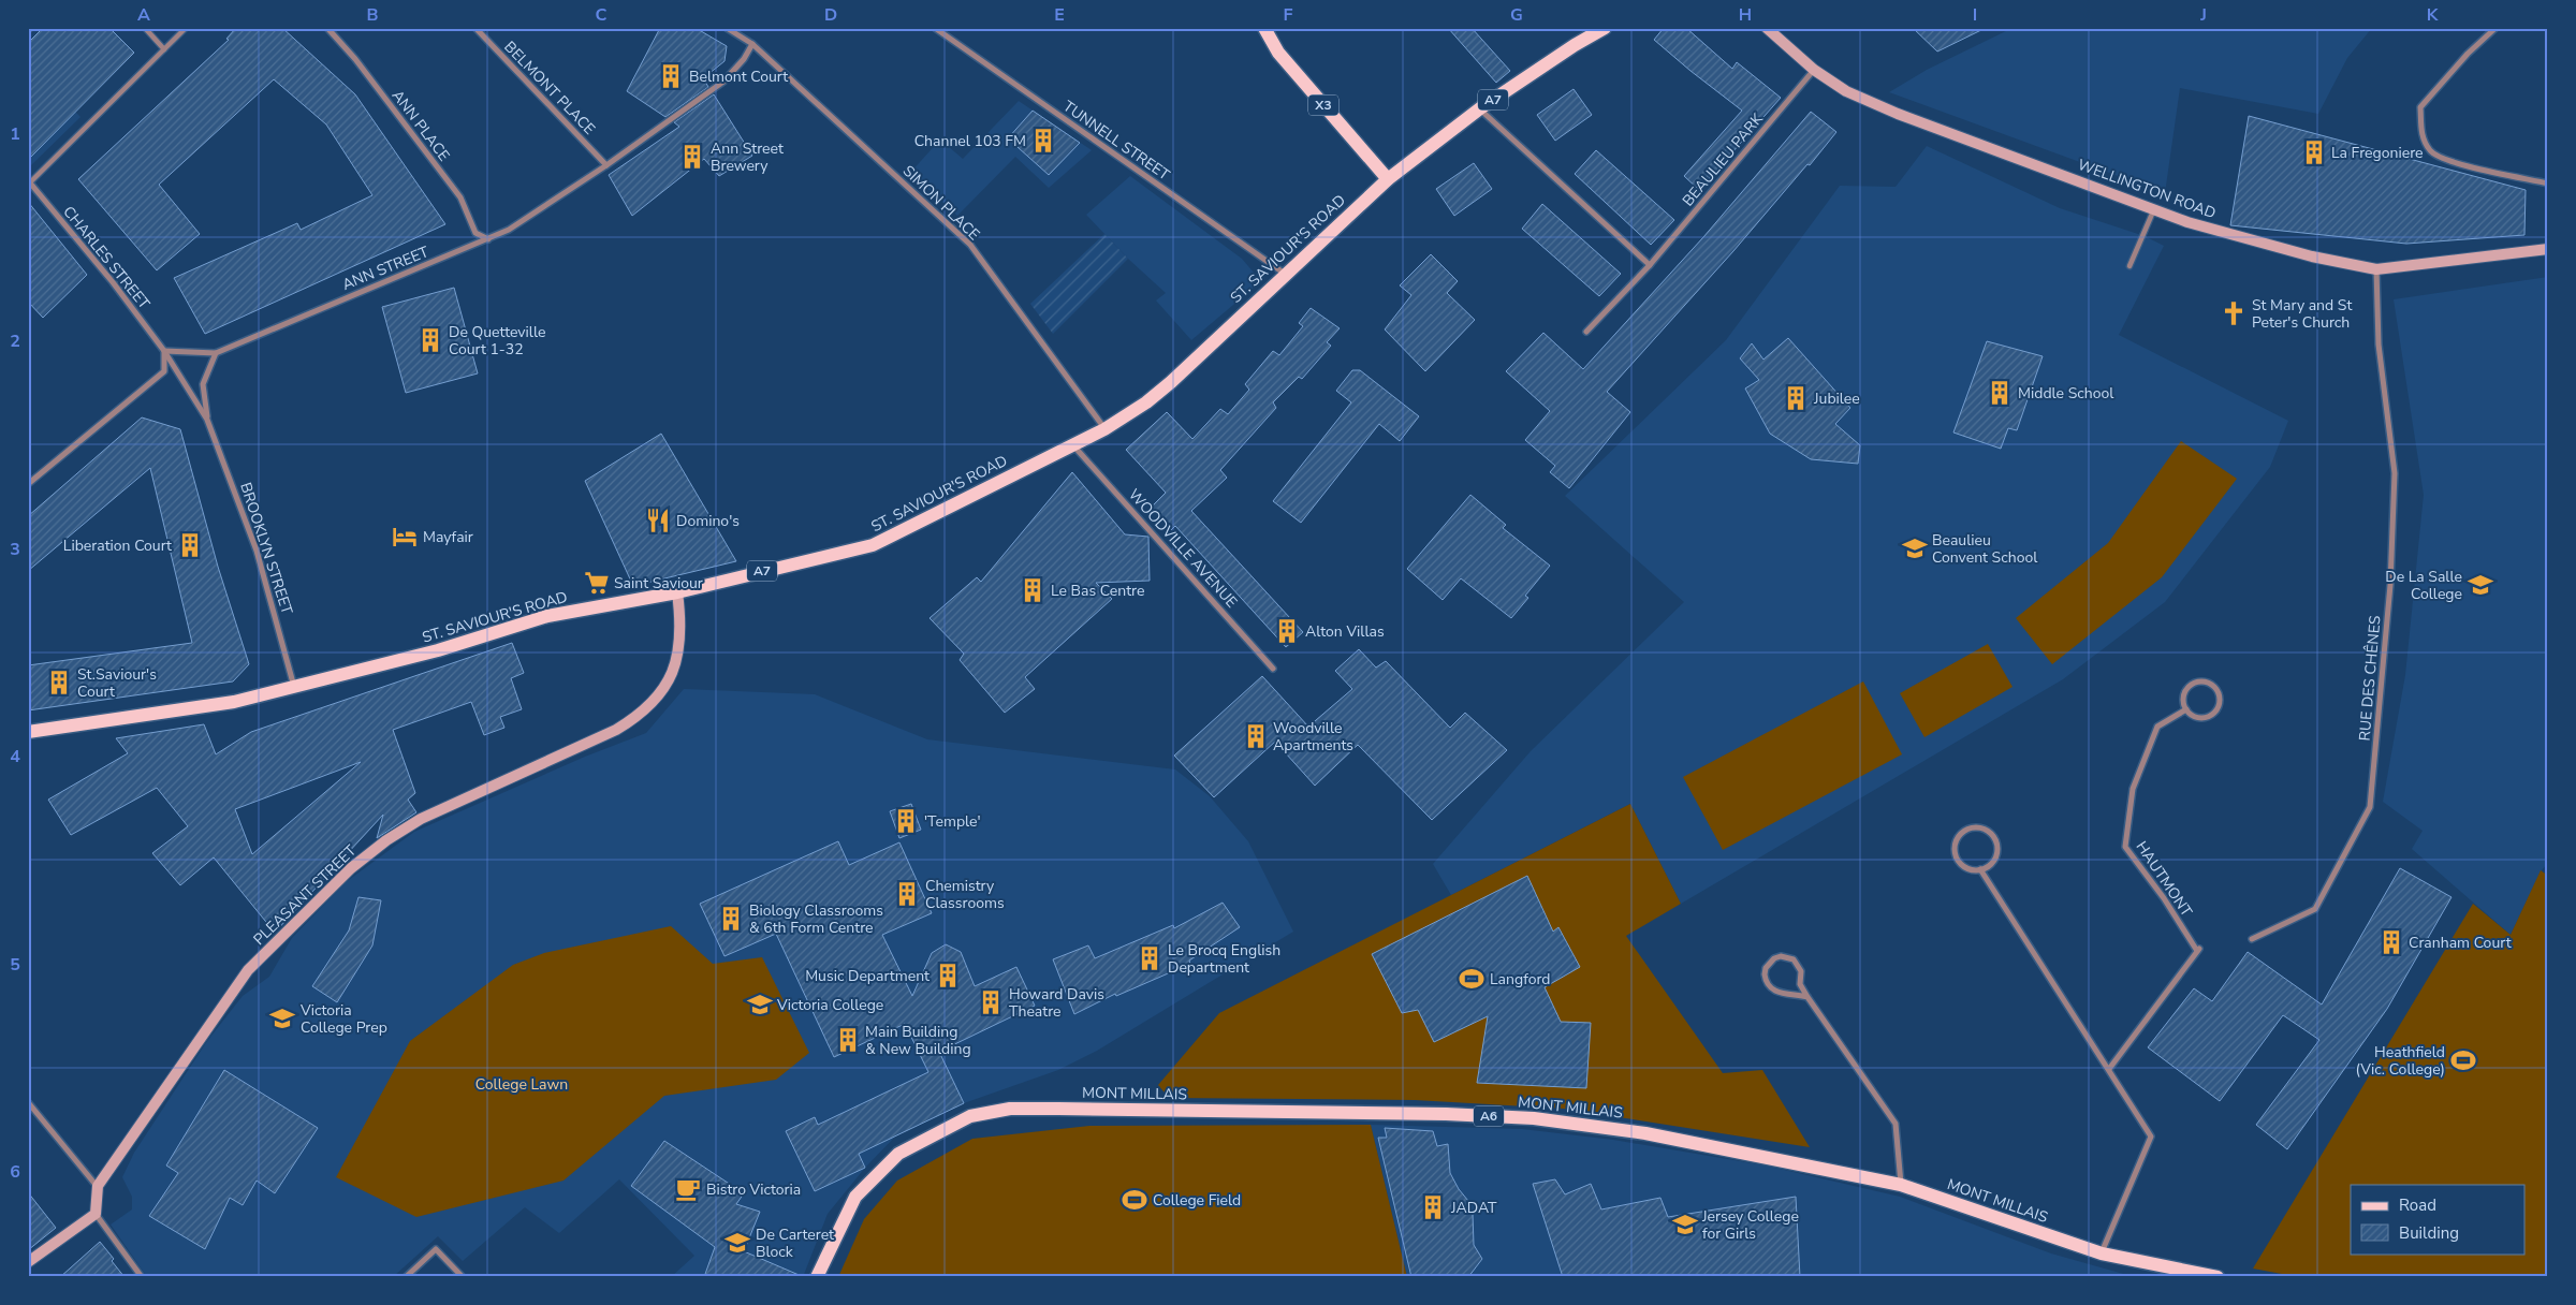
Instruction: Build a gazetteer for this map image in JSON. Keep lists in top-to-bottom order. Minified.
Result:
{"streets":{"main road":["A7","X3","WELLINGTON ROAD","ST. SAVIOUR'S ROAD","PLEASANT STREET","MONT MILLAIS","A6"],"street":["BELMONT PLACE","ANN PLACE","TUNNELL STREET","BEAULIEU PARK","SIMON PLACE","CHARLES STREET","ANN STREET","BROOKLYN STREET","WOODVILLE AVENUE","RUE DES CHÊNES","HAUTMONT"]},"crossings":[["BELMONT PLACE","ANN STREET"],["X3","ST. SAVIOUR'S ROAD"],["ANN PLACE","ANN STREET"],["TUNNELL STREET","ST. SAVIOUR'S ROAD"],["BEAULIEU PARK","WELLINGTON ROAD"],["WELLINGTON ROAD","RUE DES CHÊNES"],["SIMON PLACE","ST. SAVIOUR'S ROAD"],["SIMON PLACE","ANN STREET"],["ST. SAVIOUR'S ROAD","BROOKLYN STREET"],["ST. SAVIOUR'S ROAD","WOODVILLE AVENUE"],["ST. SAVIOUR'S ROAD","PLEASANT STREET"],["CHARLES STREET","ANN STREET"],["CHARLES STREET","BROOKLYN STREET"],["ANN STREET","BROOKLYN STREET"]],"parks":["College Lawn"],"places":{"building":["Belmont Court","Channel 103 FM","La Fregoniere","Ann Street Brewery","De Quetteville Court 1-32","Middle School","Jubilee","Liberation Court","Le Bas Centre","Alton Villas","St.Saviour's Court","Woodville Apartments","'Temple'","Chemistry Classrooms","Biology Classrooms & 6th Form Centre","Cranham Court","Le Brocq English Department","Music Department","Howard Davis Theatre","Main Building & New Building","JADAT"],"church":["St Mary and St Peter's Church"],"restaurant":["Domino's"],"hotel":["Mayfair"],"school or university":["Beaulieu Convent School","De La Salle College","Victoria College","Victoria College Prep","Jersey College for Girls","De Carteret Block"],"supermarket":["Saint Saviour"],"sports":["Langford","Heathfield (Vic. College)","College Field"],"cafe":["Bistro Victoria"]},"legend":["Road","Building"],"grid":{"columns":["A","B","C","D","E","F","G","H","I","J","K"],"rows":["1","2","3","4","5","6"]}}
